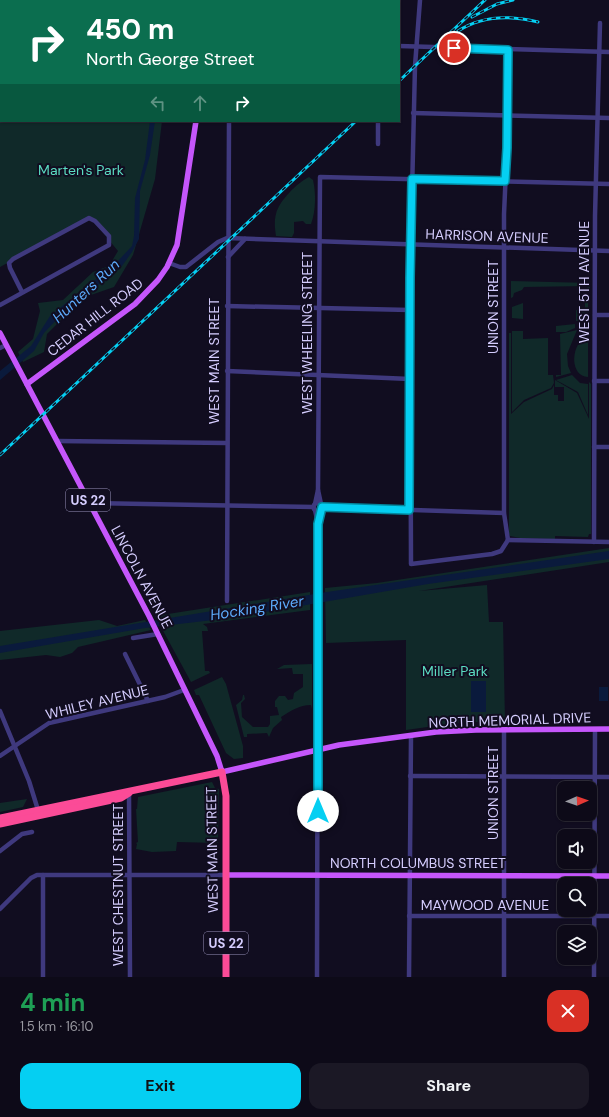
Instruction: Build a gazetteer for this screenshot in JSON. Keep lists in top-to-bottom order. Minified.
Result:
{"streets":{"highway":["WEST MAIN STREET","US 22"],"main road":["CEDAR HILL ROAD","LINCOLN AVENUE","NORTH MEMORIAL DRIVE","NORTH COLUMBUS STREET"],"street":["HARRISON AVENUE","WEST 5TH AVENUE","UNION STREET","WEST WHEELING STREET","WHILEY AVENUE","WEST CHESTNUT STREET","MAYWOOD AVENUE"]},"crossings":[["HARRISON AVENUE","WEST 5TH AVENUE"],["HARRISON AVENUE","UNION STREET"],["HARRISON AVENUE","WEST WHEELING STREET"],["HARRISON AVENUE","WEST MAIN STREET"],["UNION STREET","NORTH MEMORIAL DRIVE"],["UNION STREET","NORTH COLUMBUS STREET"],["UNION STREET","MAYWOOD AVENUE"],["CEDAR HILL ROAD","LINCOLN AVENUE"],["WEST WHEELING STREET","NORTH MEMORIAL DRIVE"],["WEST WHEELING STREET","NORTH COLUMBUS STREET"],["WEST MAIN STREET","LINCOLN AVENUE"],["WEST MAIN STREET","NORTH MEMORIAL DRIVE"],["WEST MAIN STREET","NORTH COLUMBUS STREET"],["LINCOLN AVENUE","WHILEY AVENUE"],["LINCOLN AVENUE","NORTH MEMORIAL DRIVE"]],"water":["Hunters Run","Hocking River"],"parks":["Marten's Park","Miller Park"],"north":"right","page":{"turn":["450 m","North George Street"],"heading":["4 min","1.5 km · 16:10"],"buttons":["Exit","Share"]}}
